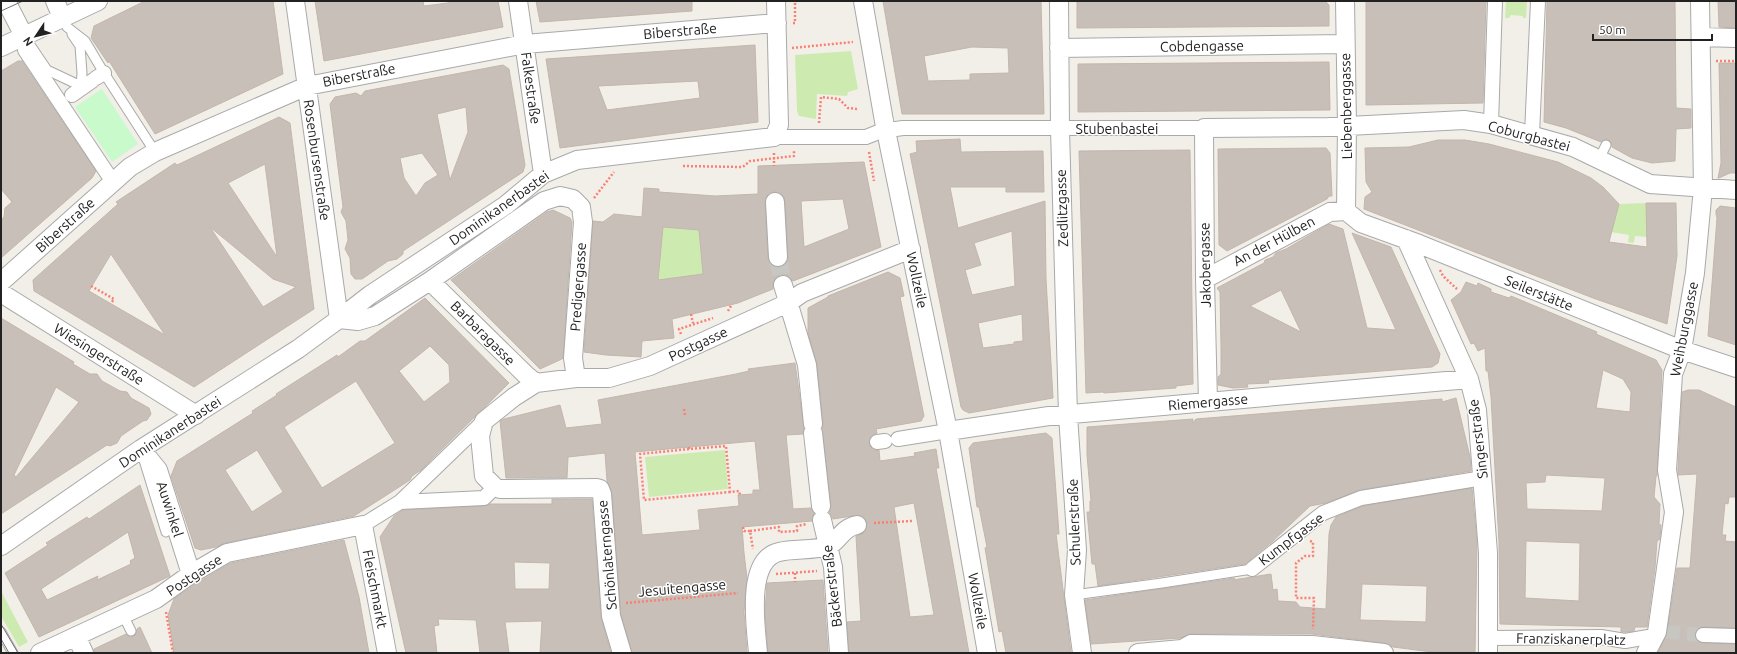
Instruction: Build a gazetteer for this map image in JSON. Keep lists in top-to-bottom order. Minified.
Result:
{"streets":{"street":["Biberstraße","Cobdengasse","Falkestraße","Liebenberggasse","Stubenbastei","Coburgbastei","Rosenbursenstraße","Dominikanerbastei","Zedlitzgasse","An der Hülben","Jakobergasse","Wollzeile","Predigergasse","Seilerstätte","Weihburggasse","Barbaragasse","Postgasse","Wiesingerstraße","Riemergasse","Singerstraße","Auwinkel","Schulerstraße","Kumpfgasse","Schönlaterngasse","Bäckerstraße","Fleischmarkt","Franziskanerplatz"],"path":["Jesuitengasse"]},"crossings":[["Biberstraße","Falkestraße"],["Biberstraße","Rosenbursenstraße"],["Cobdengasse","Liebenberggasse"],["Cobdengasse","Zedlitzgasse"],["Falkestraße","Dominikanerbastei"],["Liebenberggasse","Stubenbastei"],["Liebenberggasse","Coburgbastei"],["Liebenberggasse","An der Hülben"],["Liebenberggasse","Seilerstätte"],["Stubenbastei","Coburgbastei"],["Stubenbastei","Dominikanerbastei"],["Stubenbastei","Zedlitzgasse"],["Stubenbastei","Jakobergasse"],["Stubenbastei","Wollzeile"],["Coburgbastei","Weihburggasse"],["Rosenbursenstraße","Dominikanerbastei"],["Dominikanerbastei","Predigergasse"],["Dominikanerbastei","Barbaragasse"],["Dominikanerbastei","Wiesingerstraße"],["Dominikanerbastei","Auwinkel"],["Zedlitzgasse","Riemergasse"],["Zedlitzgasse","Schulerstraße"],["An der Hülben","Jakobergasse"],["An der Hülben","Seilerstätte"],["Jakobergasse","Riemergasse"],["Wollzeile","Postgasse"],["Wollzeile","Riemergasse"],["Predigergasse","Postgasse"],["Seilerstätte","Weihburggasse"],["Seilerstätte","Singerstraße"],["Weihburggasse","Franziskanerplatz"],["Barbaragasse","Postgasse"],["Postgasse","Auwinkel"],["Postgasse","Schönlaterngasse"],["Postgasse","Bäckerstraße"],["Postgasse","Fleischmarkt"],["Riemergasse","Singerstraße"],["Riemergasse","Schulerstraße"],["Singerstraße","Kumpfgasse"],["Singerstraße","Franziskanerplatz"],["Schulerstraße","Kumpfgasse"],["Schönlaterngasse","Jesuitengasse"],["Bäckerstraße","Jesuitengasse"]],"scale_bar":"50 m","north":"bottom left"}
